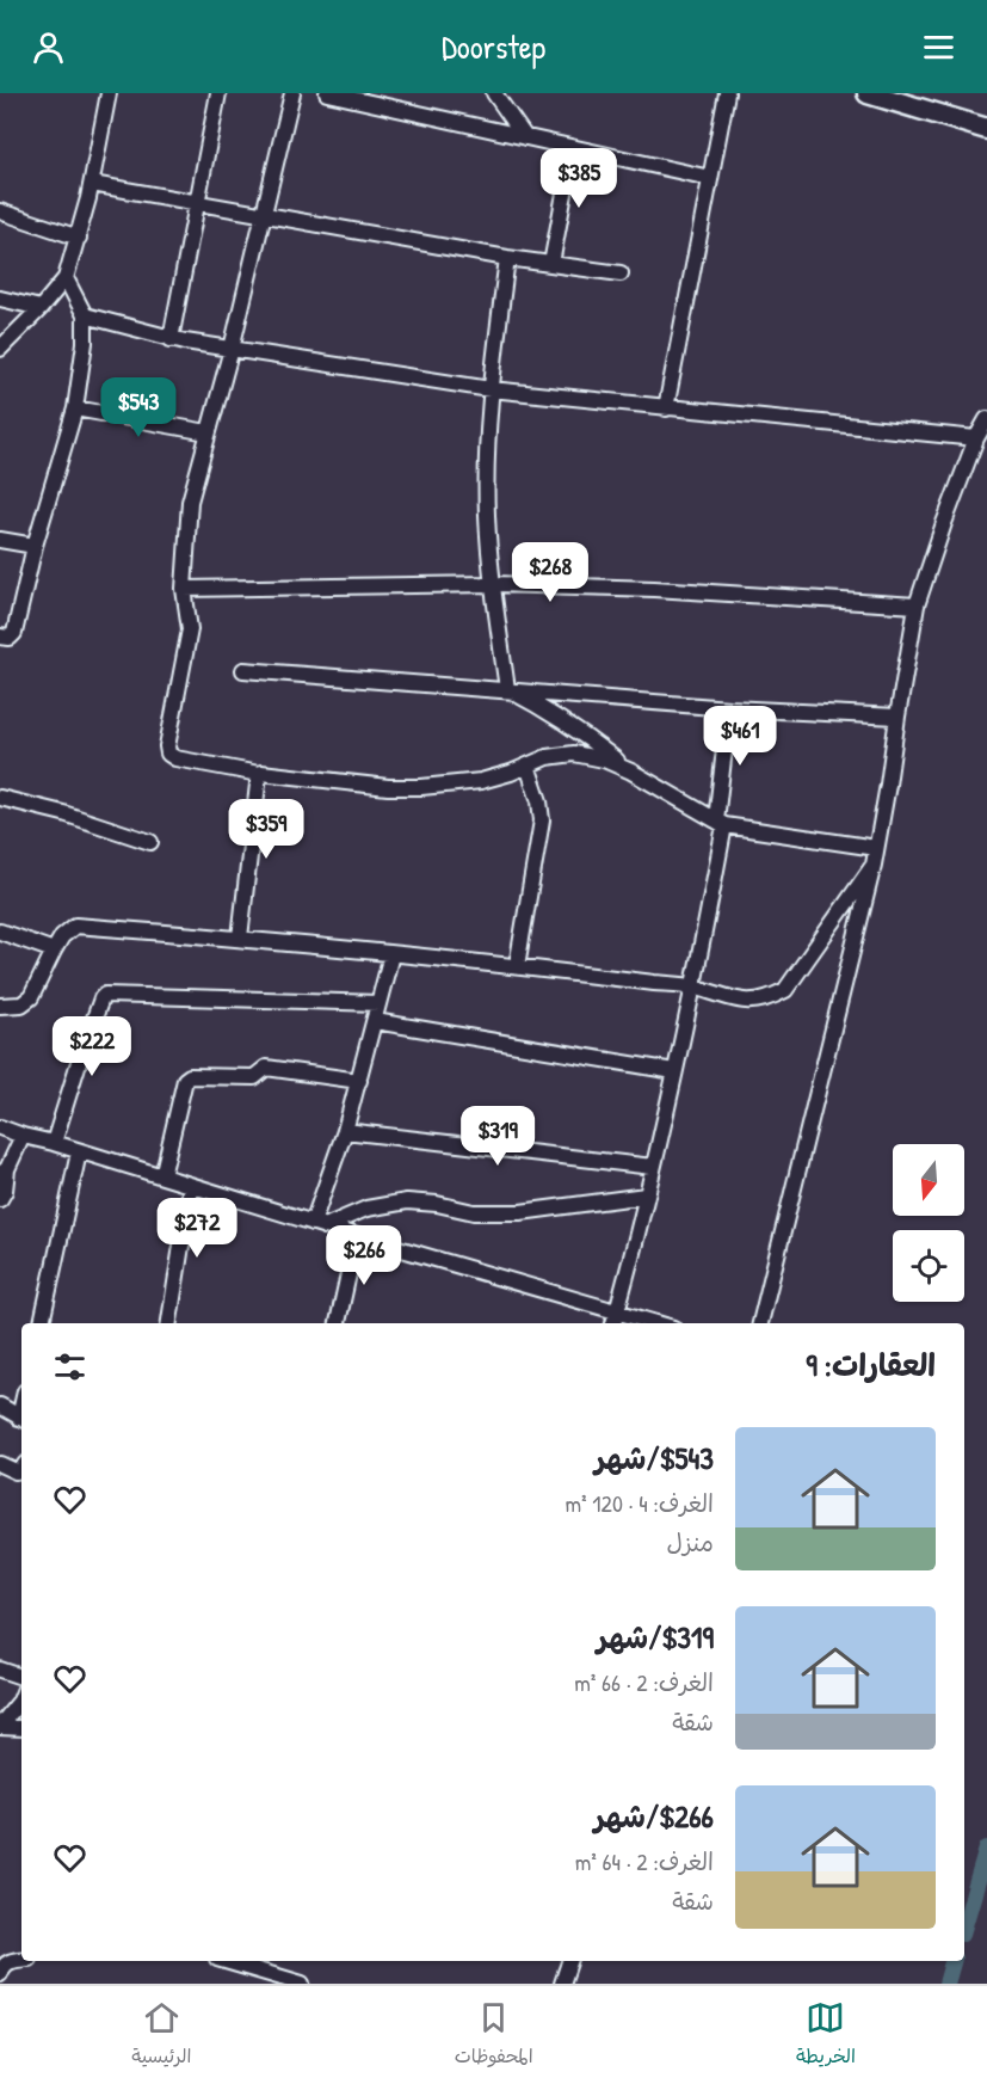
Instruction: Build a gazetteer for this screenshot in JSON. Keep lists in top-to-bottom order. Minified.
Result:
{"north":"bottom","page":{"header":"Doorstep","price":["$385","$543","$268","$461","$359","$222","$319","$272","$266"],"heading":"العقارات: 9","list":[{"name":"$543/شهر","note":"الغرف: 4 · 120 m² · منزل"},{"name":"$319/شهر","note":"الغرف: 2 · 66 m² · شقة"},{"name":"$266/شهر","note":"الغرف: 2 · 64 m² · شقة"}],"tabs":["الخريطة","المحفوظات","الرئيسية"]}}
